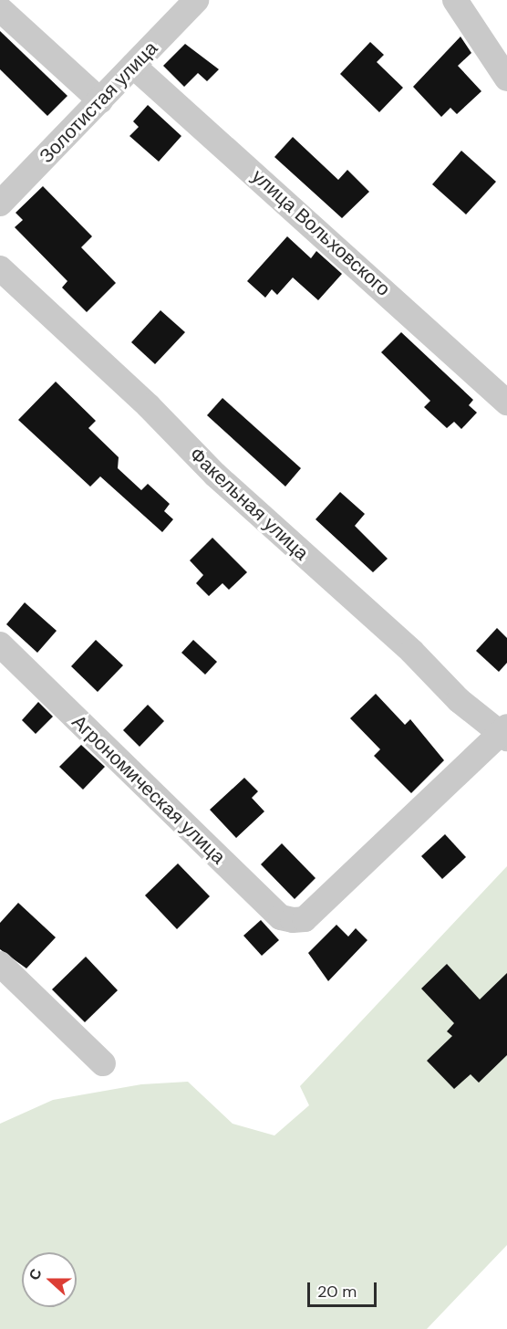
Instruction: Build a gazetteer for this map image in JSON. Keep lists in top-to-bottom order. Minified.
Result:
{"streets":{"street":["Золотистая улица","улица Вольховского","Факельная улица","Агрономическая улица"]},"crossings":[["Золотистая улица","улица Вольховского"],["Факельная улица","Агрономическая улица"]],"scale_bar":"20 m","north":"left"}
